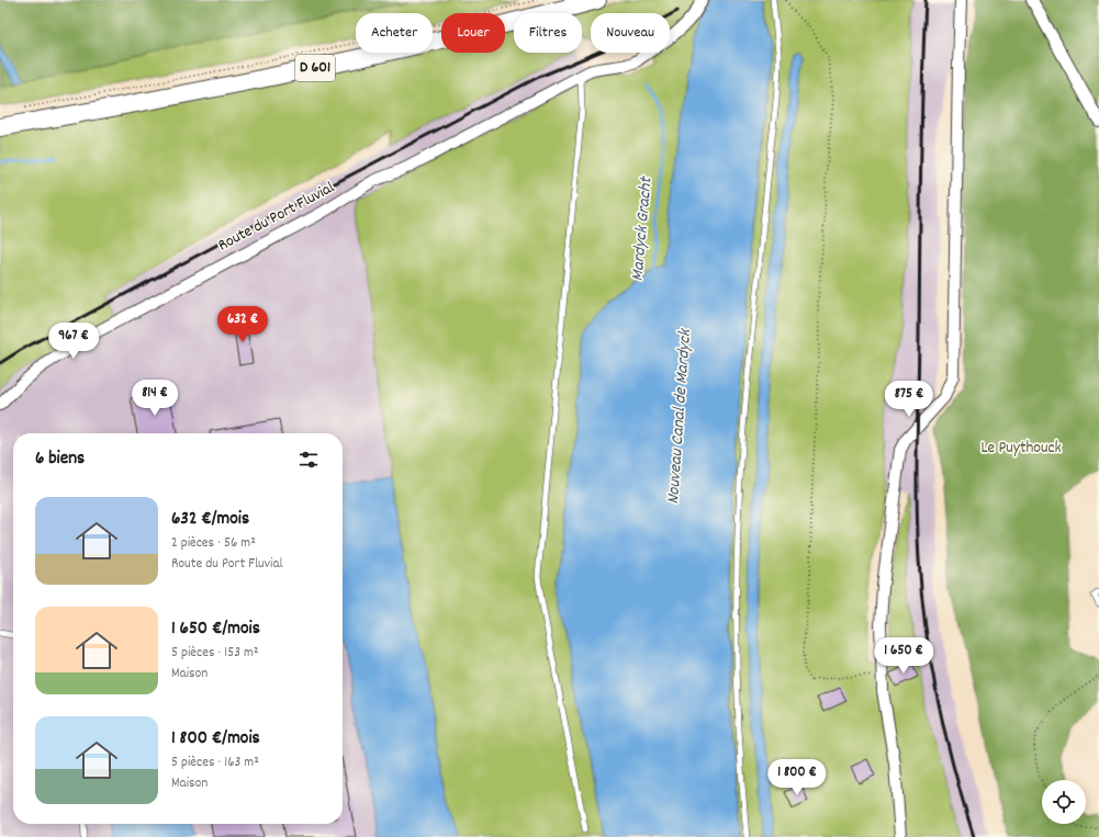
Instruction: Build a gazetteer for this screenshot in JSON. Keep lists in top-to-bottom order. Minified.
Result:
{"streets":{"main road":["D 601"],"street":["Route du Port Fluvial"]},"water":["Mardyck Gracht","Nouveau Canal de Mardyck"],"parks":["Le Puythouck"],"page":{"chip":["Acheter","Louer","Filtres","Nouveau"],"price":["632 €","967 €","814 €","875 €","1 650 €","1 800 €"],"heading":"6 biens","list":[{"name":"632 €/mois","note":"2 pièces · 56 m² · Route du Port Fluvial"},{"name":"1 650 €/mois","note":"5 pièces · 153 m² · Maison"},{"name":"1 800 €/mois","note":"5 pièces · 163 m² · Maison"}]}}
